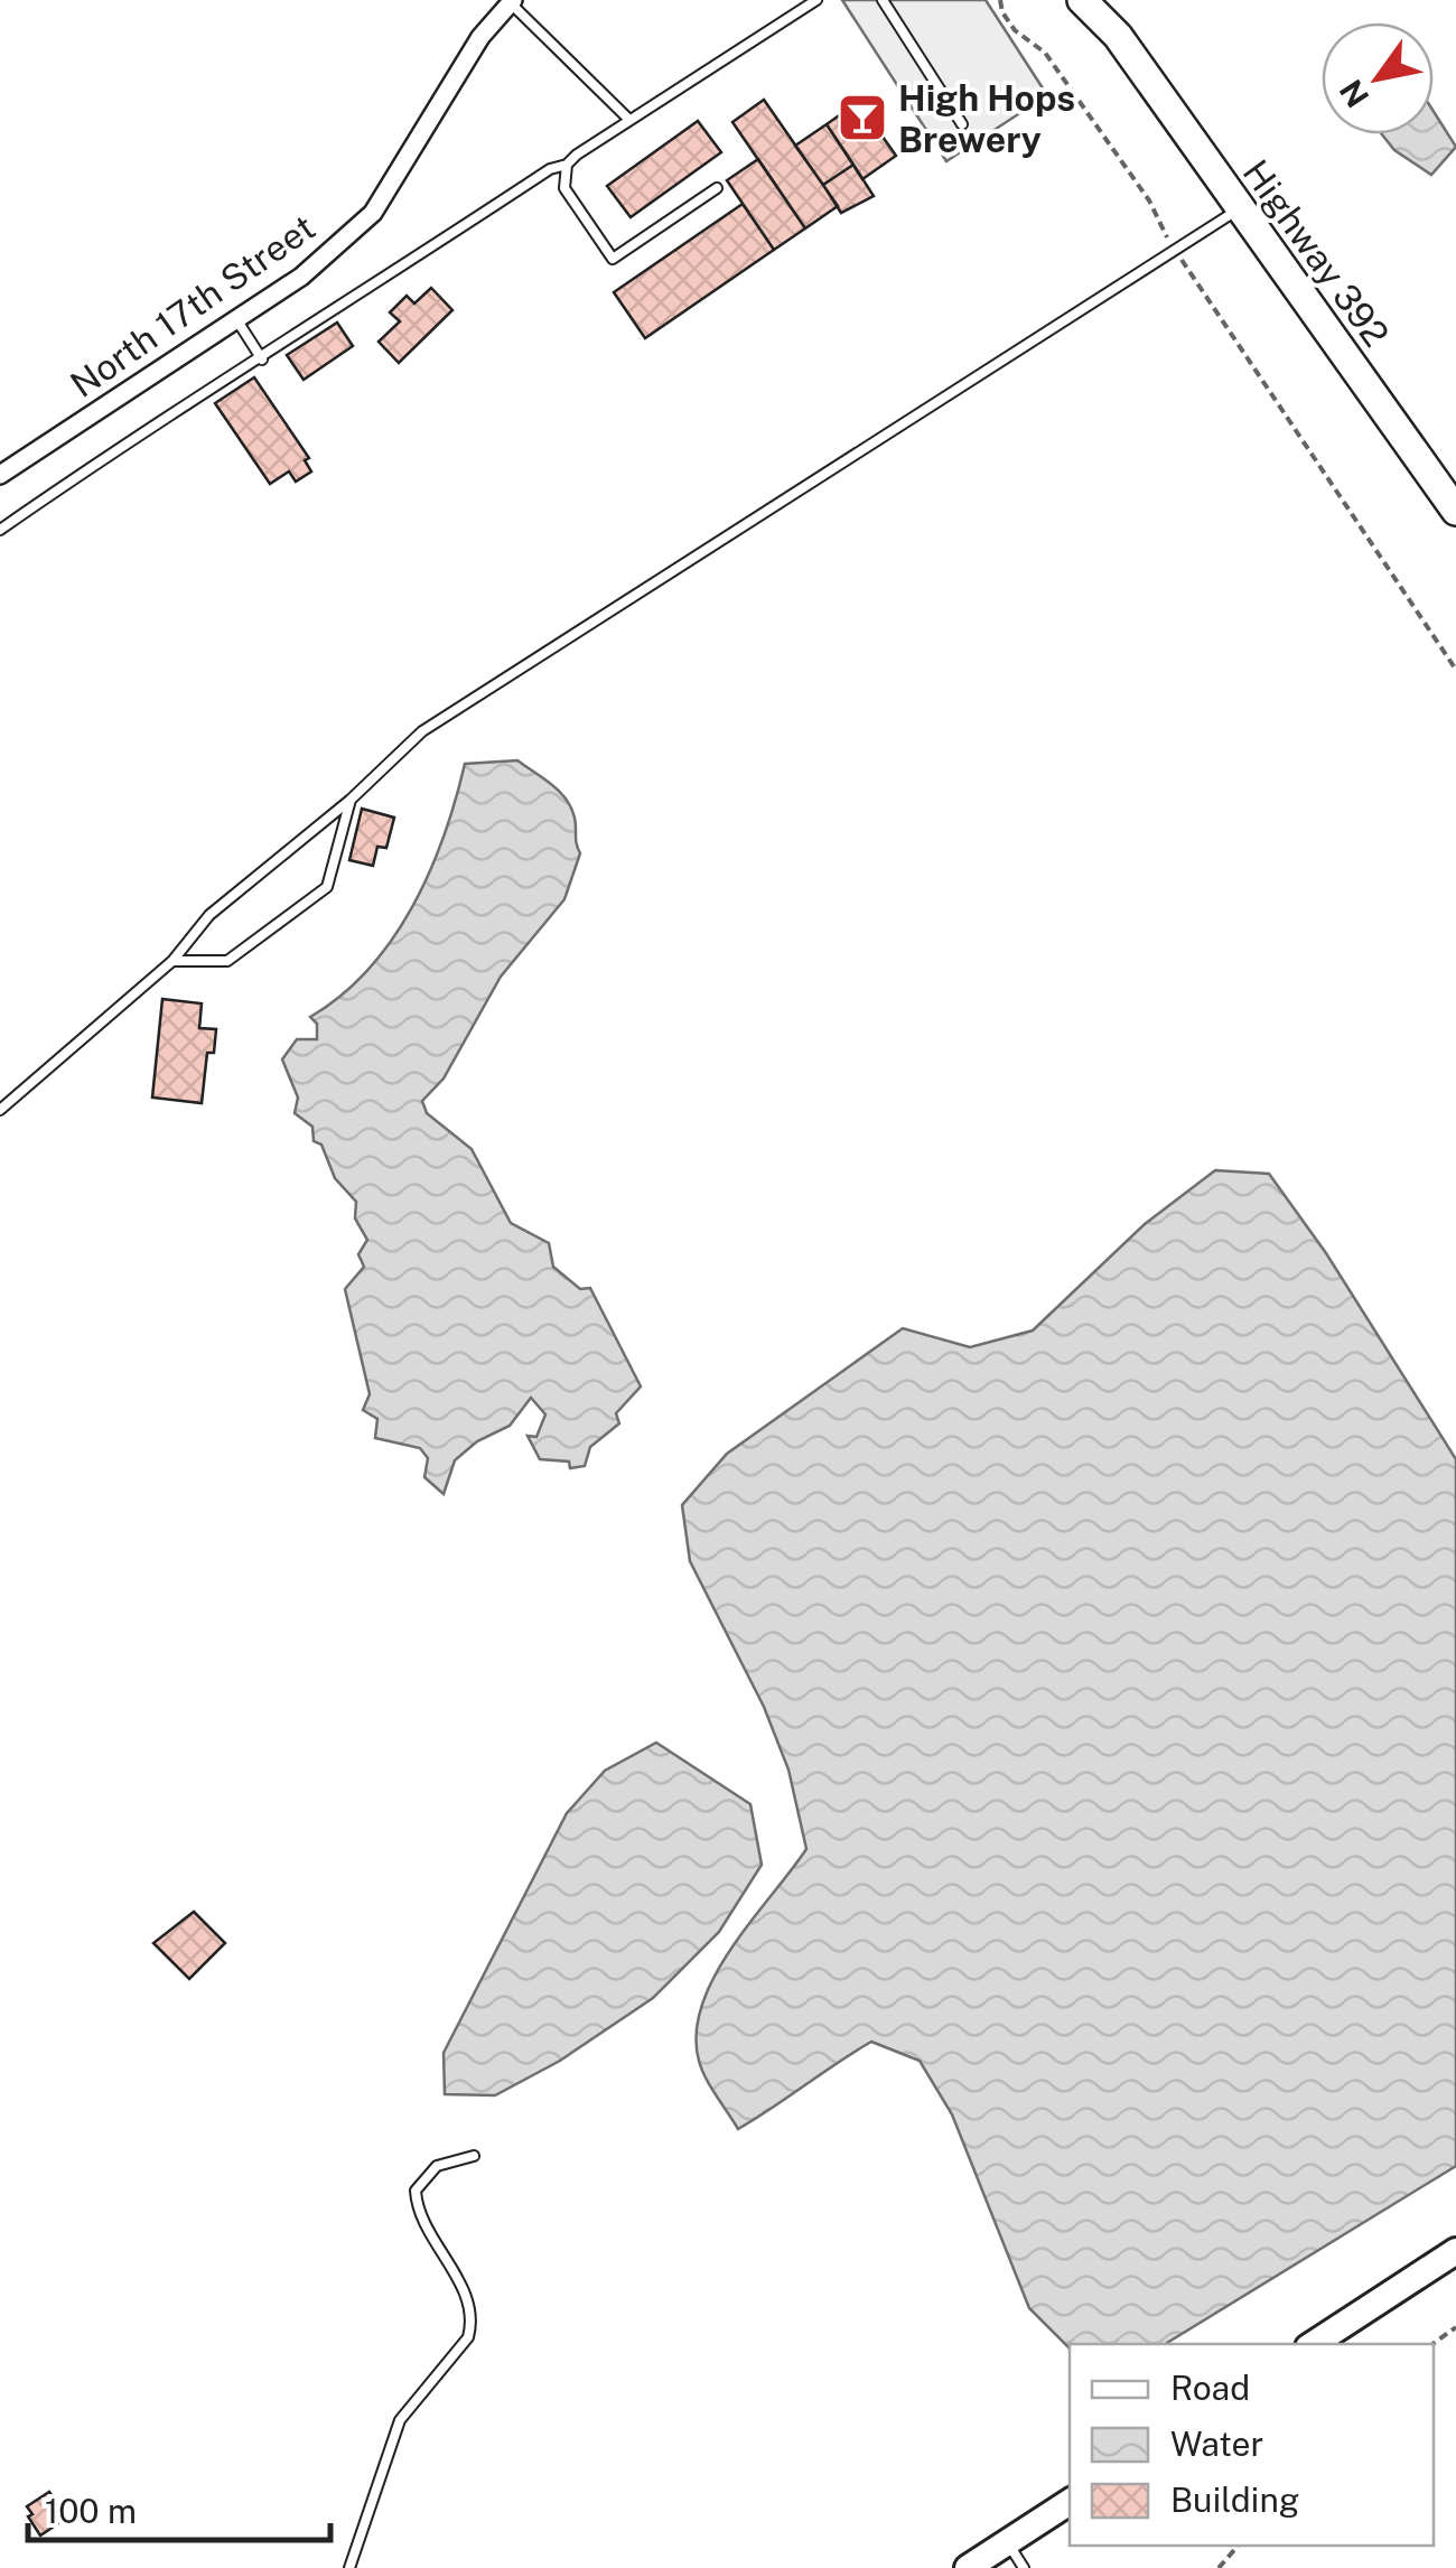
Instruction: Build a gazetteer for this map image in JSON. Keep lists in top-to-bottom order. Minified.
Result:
{"streets":{"main road":["Highway 392"],"street":["North 17th Street"]},"places":{"bar":["High Hops Brewery"]},"legend":["Road","Water","Building"],"scale_bar":"100 m","north":"bottom left"}
